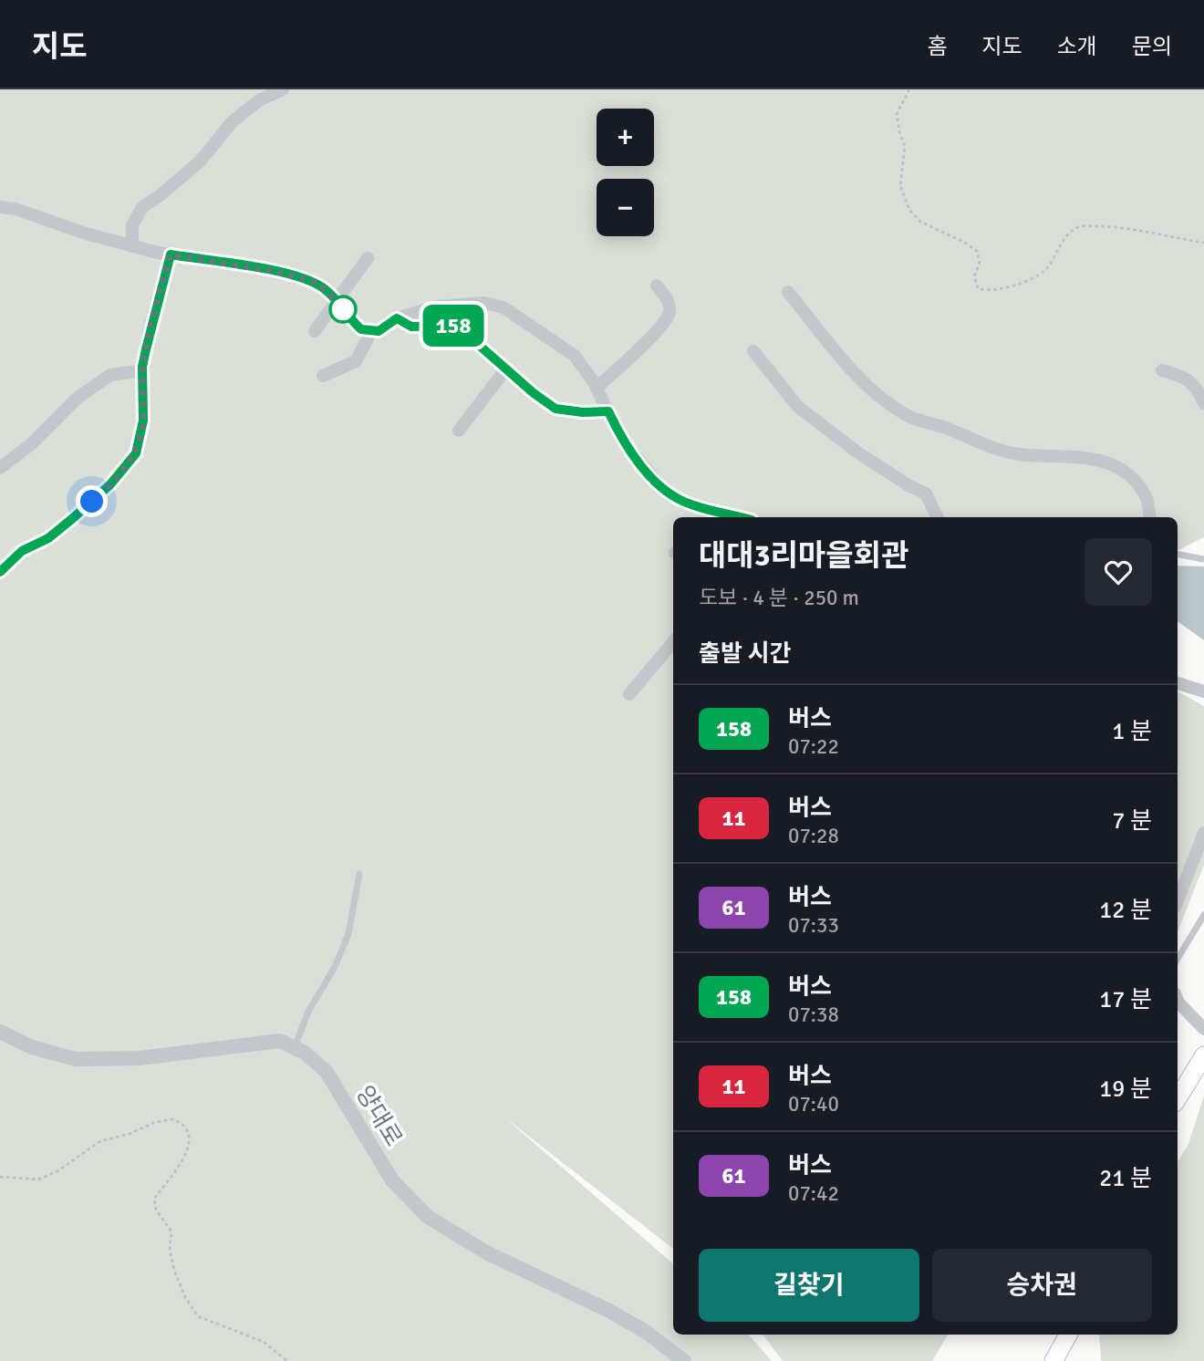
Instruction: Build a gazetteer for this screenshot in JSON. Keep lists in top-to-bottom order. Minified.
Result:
{"streets":{"street":["양대로"]},"lines":["bus line 158"],"page":{"header":"지도","nav":["홈","지도","소개","문의"],"on_map":"158","map_buttons":["+","−"],"heading":[["대대3리마을회관","도보 · 4 분 · 250 m"],"출발 시간"],"list":[{"mark":"158","name":"버스","note":"07:22","value":"1 분"},{"mark":"11","name":"버스","note":"07:28","value":"7 분"},{"mark":"61","name":"버스","note":"07:33","value":"12 분"},{"mark":"158","name":"버스","note":"07:38","value":"17 분"},{"mark":"11","name":"버스","note":"07:40","value":"19 분"},{"mark":"61","name":"버스","note":"07:42","value":"21 분"}],"buttons":["길찾기","승차권"]}}
